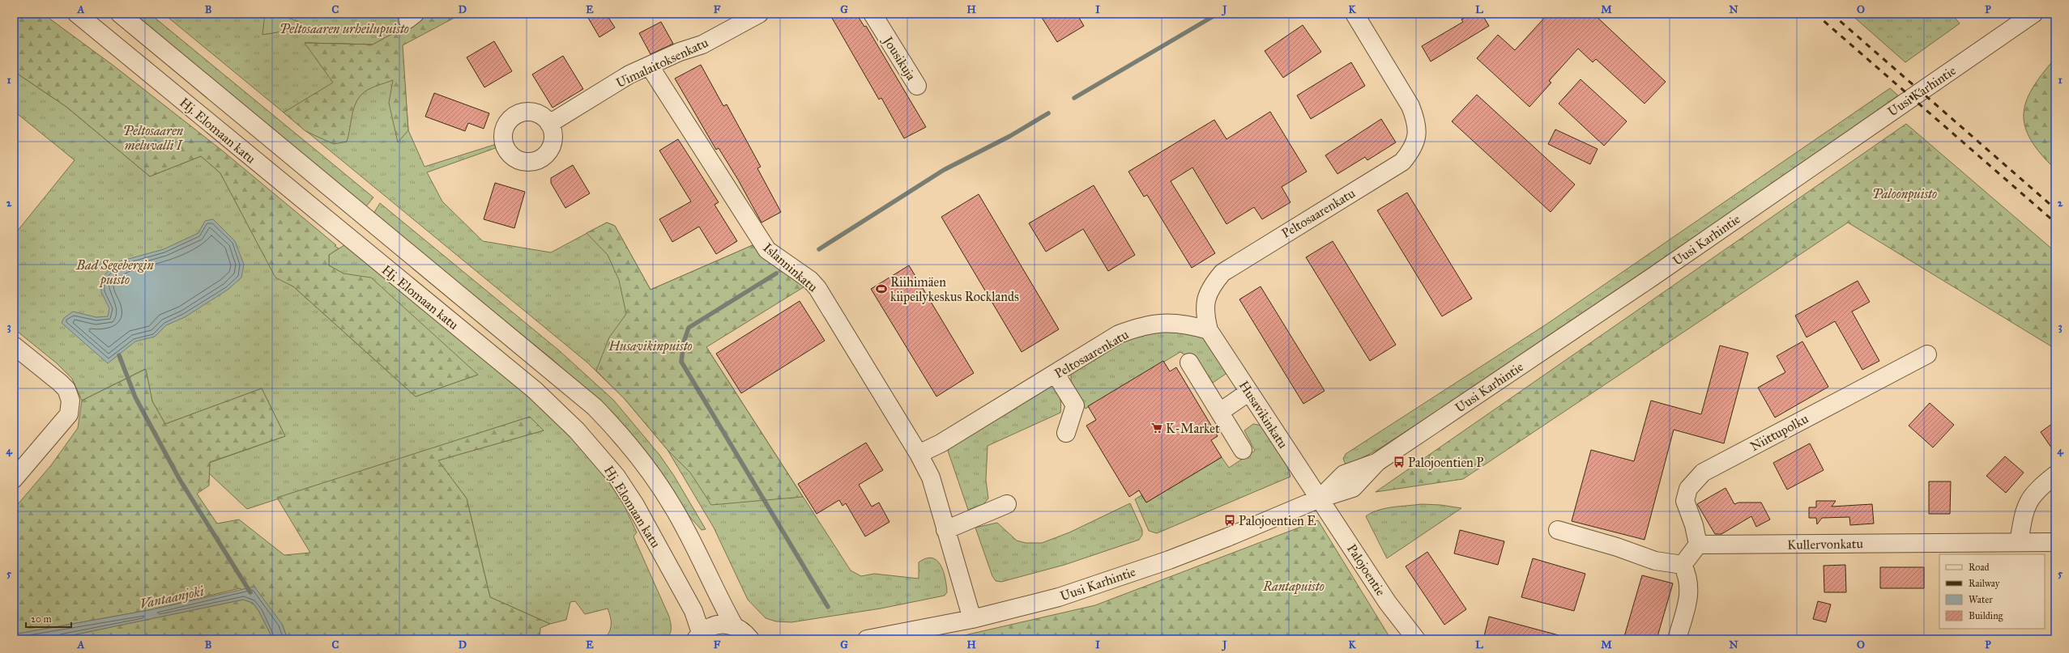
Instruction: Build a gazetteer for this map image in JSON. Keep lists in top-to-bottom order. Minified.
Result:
{"streets":{"street":["Jousikuja","Uimalaitoksenkatu","Uusi Karhintie","Hj. Elomaan katu","Peltosaarenkatu","Islanninkatu","Husavikinkatu","Niittupolku","Kullervonkatu","Palojoentie"]},"crossings":[["Uimalaitoksenkatu","Islanninkatu"],["Uusi Karhintie","Husavikinkatu"],["Uusi Karhintie","Palojoentie"],["Peltosaarenkatu","Islanninkatu"],["Peltosaarenkatu","Husavikinkatu"],["Husavikinkatu","Palojoentie"],["Niittupolku","Kullervonkatu"]],"water":["Vantaanjoki"],"parks":["Peltosaaren urheilupuisto","Peltosaaren meluvalli I","Paloonpuisto","Bad Segebergin puisto","Husavikinpuisto","Rantapuisto"],"places":{"sports":["Riihimäen kiipeilykeskus Rocklands"],"supermarket":["K-Market"],"bus stop":["Palojoentien P","Palojoentien E"]},"legend":["Road","Railway","Water","Building"],"scale_bar":"20 m","grid":{"columns":["A","B","C","D","E","F","G","H","I","J","K","L","M","N","O","P"],"rows":["1","2","3","4","5"]}}
